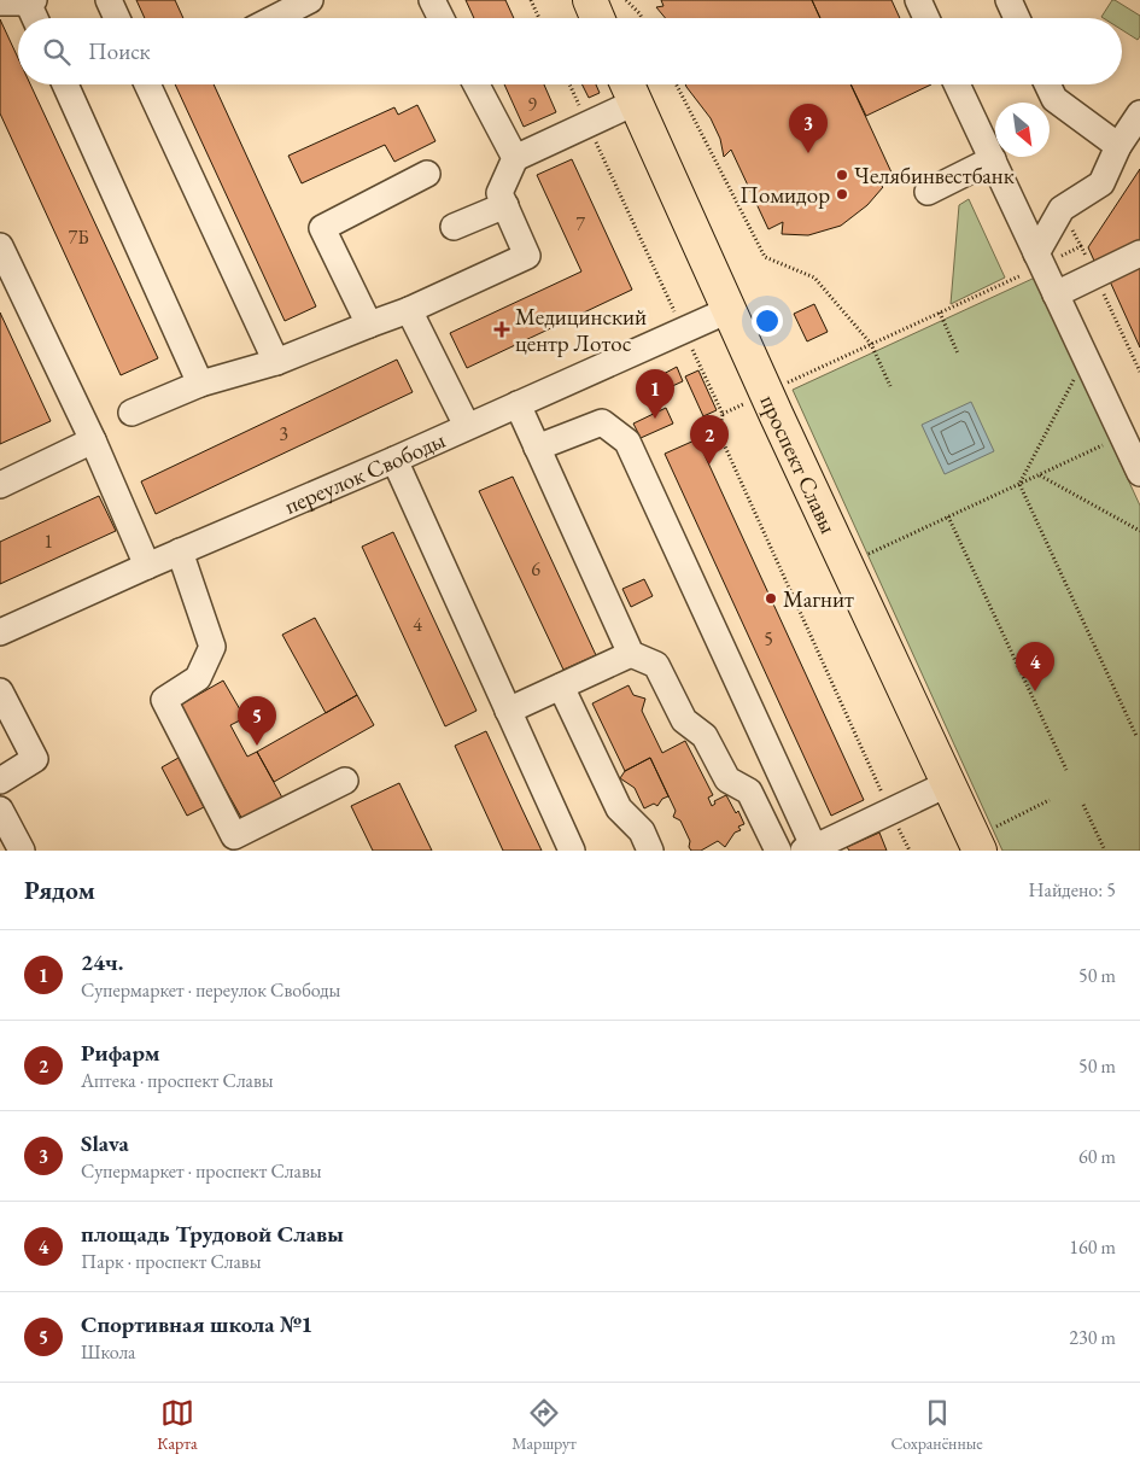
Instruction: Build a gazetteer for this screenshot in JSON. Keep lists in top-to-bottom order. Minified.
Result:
{"streets":{"main road":["проспект Славы"],"street":["переулок Свободы"]},"crossings":[["проспект Славы","переулок Свободы"]],"places":{"other":["Челябинвестбанк","Помидор","Магнит"],"health":["Медицинский центр Лотос"]},"house_numbers":["9","7","7Б","3","1","6","4","5"],"north":"bottom right","page":{"search":"Поиск","pins":["3","1","2","4","5"],"heading":["Рядом","Найдено: 5"],"list":[{"mark":"1","name":"24ч.","note":"Супермаркет · переулок Свободы","value":"50 m"},{"mark":"2","name":"Рифарм","note":"Аптека · проспект Славы","value":"50 m"},{"mark":"3","name":"Slava","note":"Супермаркет · проспект Славы","value":"60 m"},{"mark":"4","name":"площадь Трудовой Славы","note":"Парк · проспект Славы","value":"160 m"},{"mark":"5","name":"Спортивная школа №1","note":"Школа","value":"230 m"}],"nav":["Карта","Маршрут","Сохранённые"]}}
